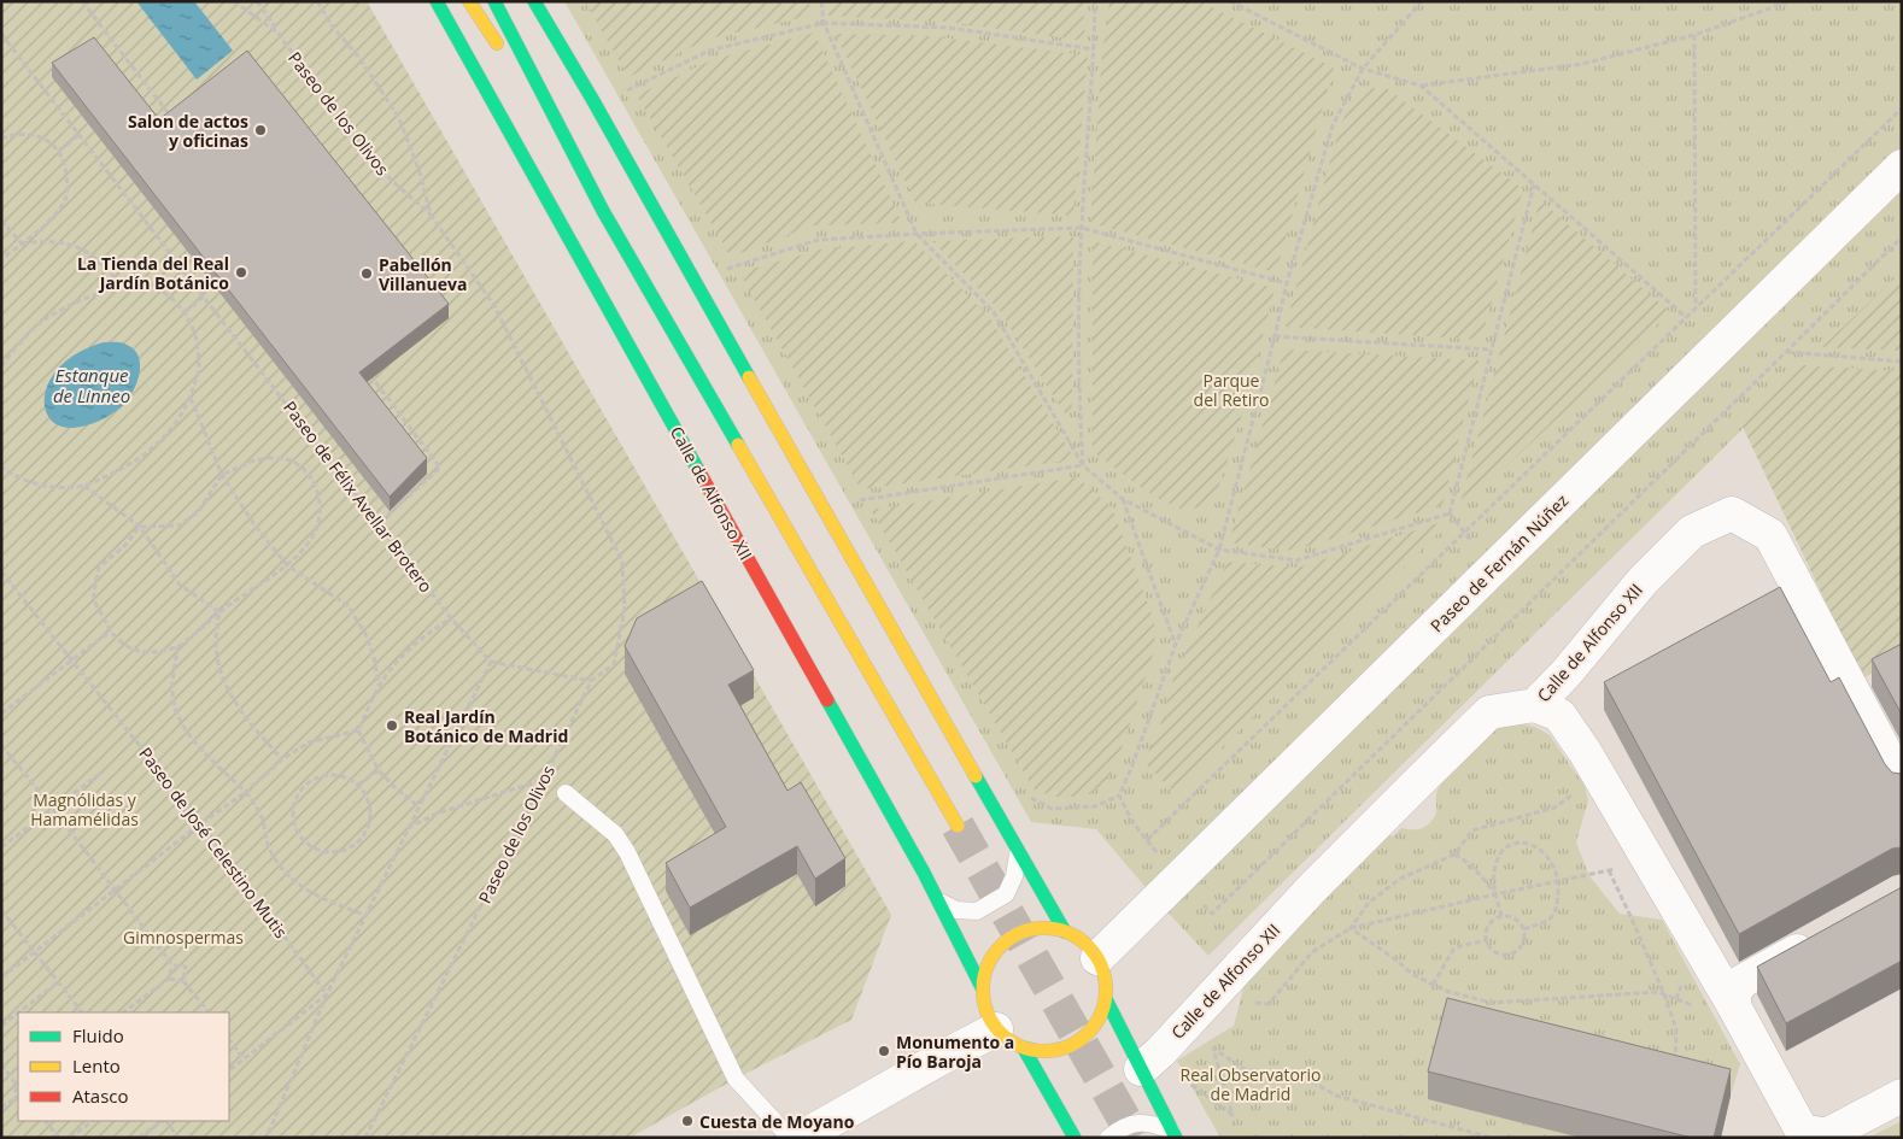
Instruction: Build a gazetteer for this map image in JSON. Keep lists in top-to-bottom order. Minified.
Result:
{"streets":{"main road":["Calle de Alfonso XII"],"street":["Paseo de Fernán Núñez"],"path":["Paseo de los Olivos","Paseo de Félix Avellar Brotero","Paseo de José Celestino Mutis"]},"crossings":[["Calle de Alfonso XII","Paseo de Fernán Núñez"]],"water":["Estanque de Linneo"],"parks":["Parque del Retiro","Magnólidas y Hamamélidas","Gimnospermas","Real Observatorio de Madrid"],"places":["Salon de actos y oficinas","La Tienda del Real Jardín Botánico","Pabellón Villanueva","Real Jardín Botánico de Madrid","Monumento a Pío Baroja","Cuesta de Moyano"],"legend":["Fluido","Lento","Atasco"]}
